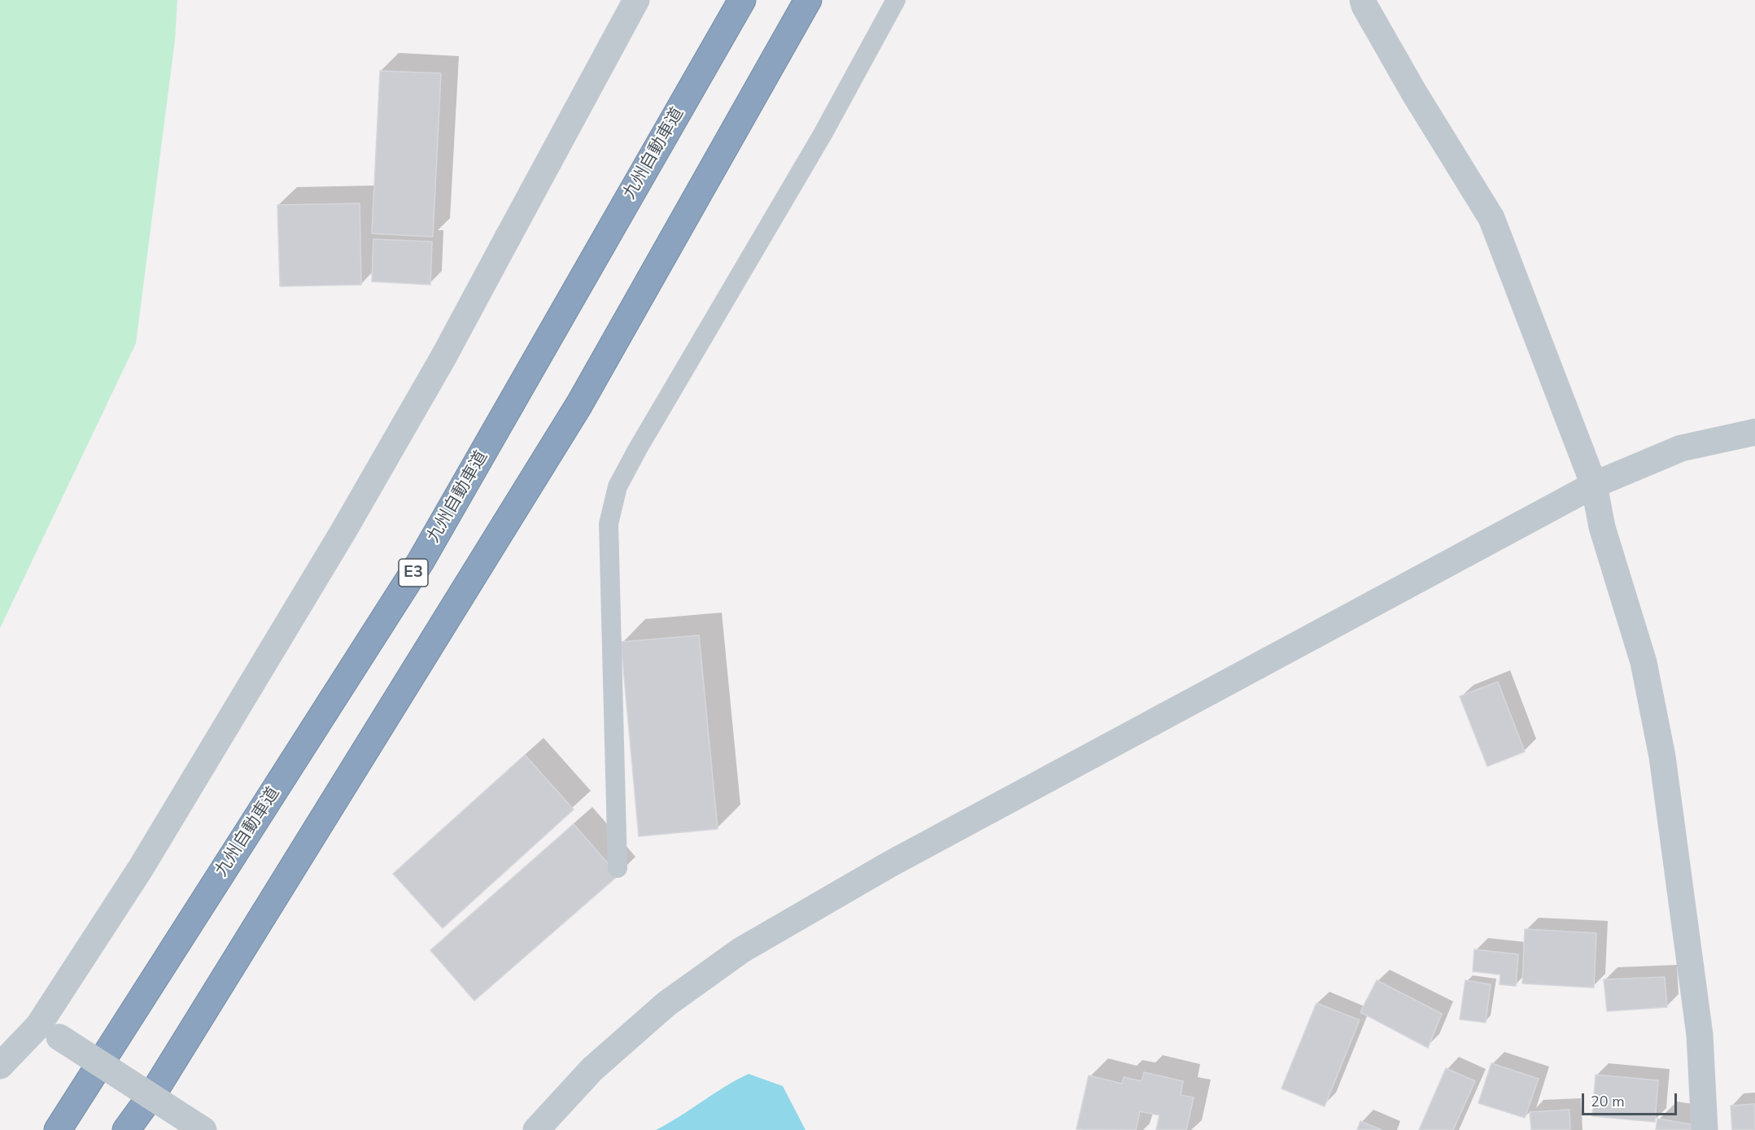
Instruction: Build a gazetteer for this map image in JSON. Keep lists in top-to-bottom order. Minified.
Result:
{"streets":{"highway":["九州自動車道","E3"]},"scale_bar":"20 m"}
